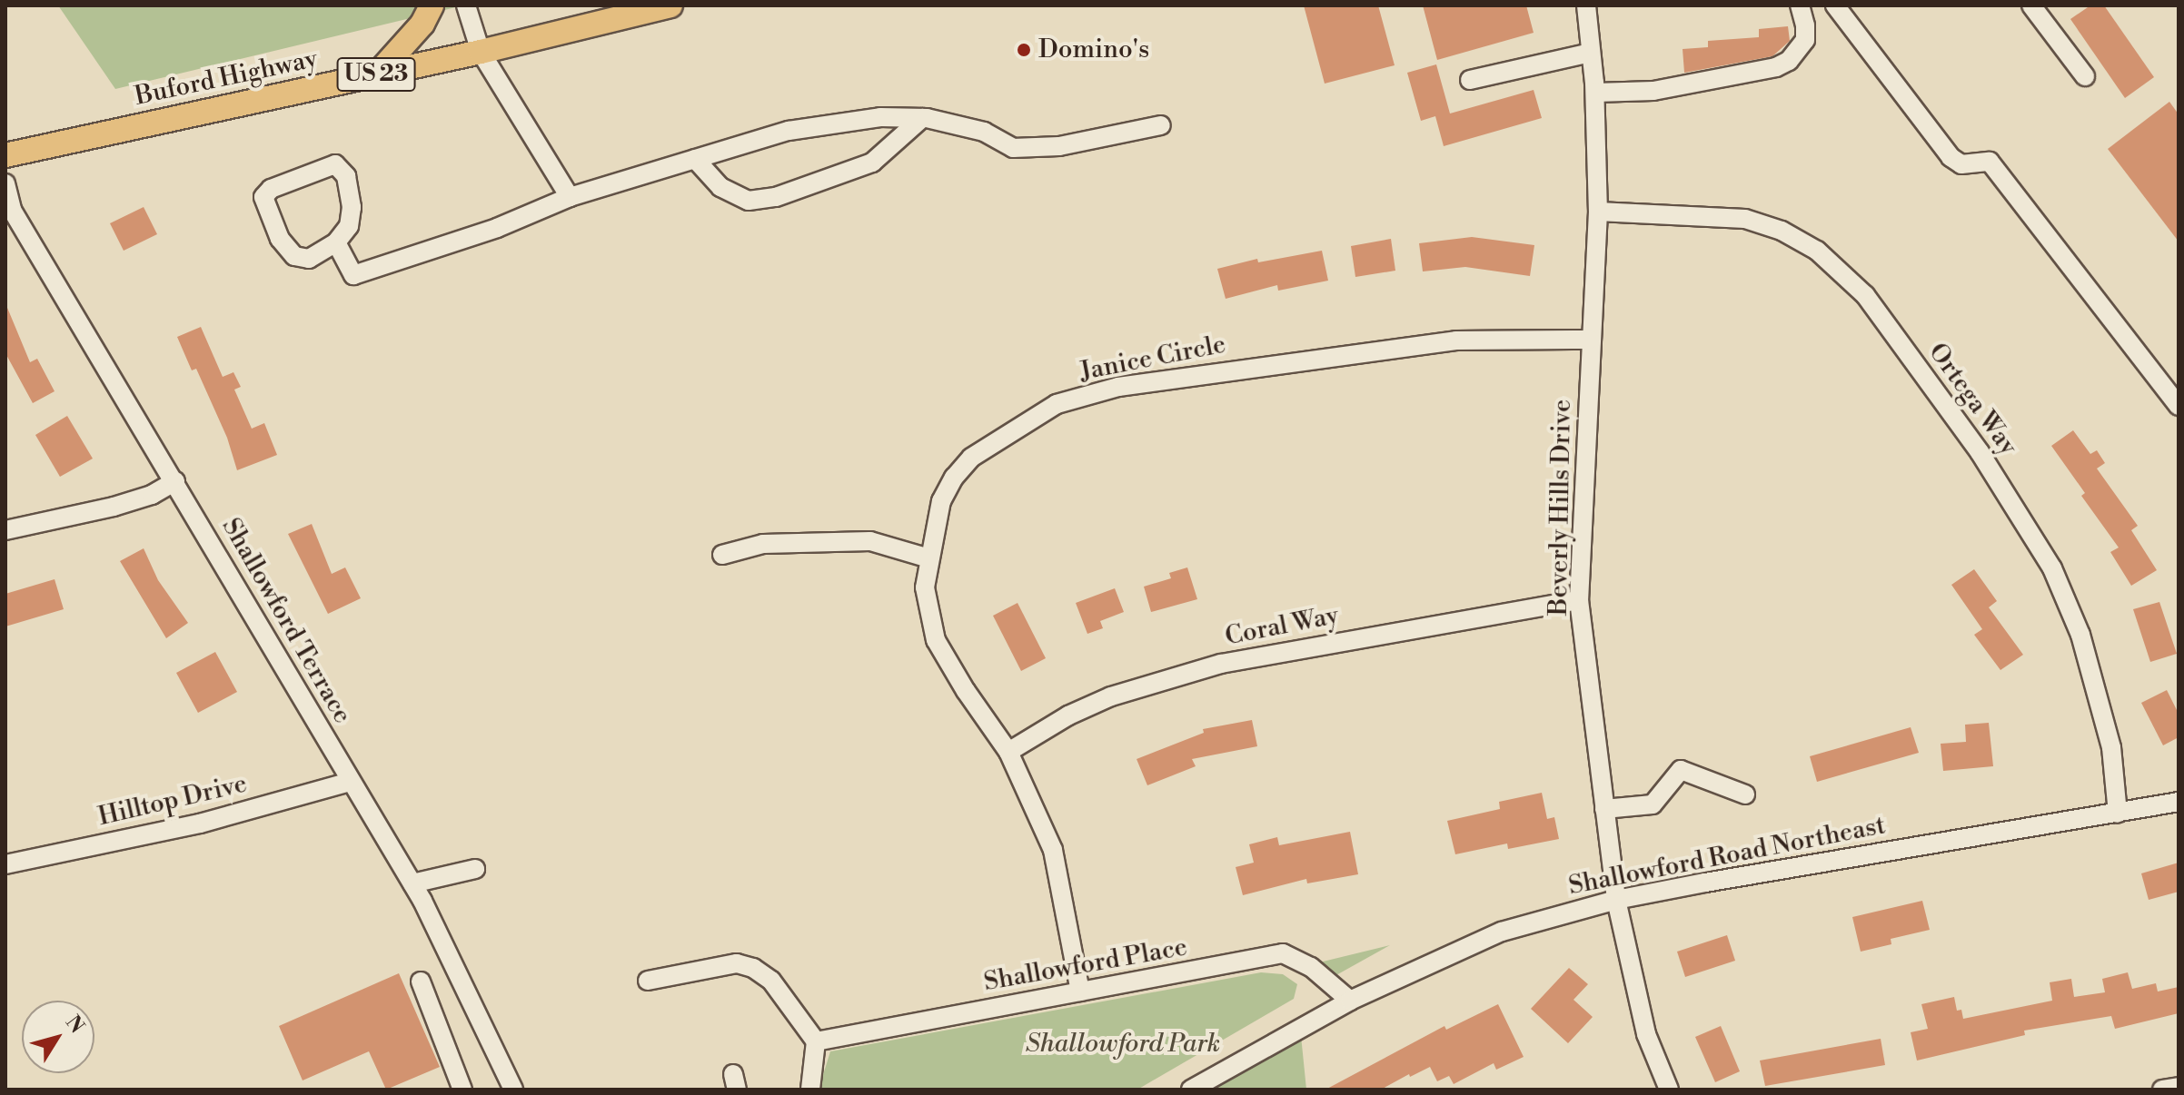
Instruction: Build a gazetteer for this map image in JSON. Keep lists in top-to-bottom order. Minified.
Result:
{"streets":{"main road":["US 23","Buford Highway"],"street":["Janice Circle","Ortega Way","Beverly Hills Drive","Shallowford Terrace","Coral Way","Hilltop Drive","Shallowford Road Northeast","Shallowford Place"]},"crossings":[["Janice Circle","Beverly Hills Drive"],["Janice Circle","Coral Way"],["Janice Circle","Shallowford Place"],["Ortega Way","Beverly Hills Drive"],["Ortega Way","Shallowford Road Northeast"],["Beverly Hills Drive","Coral Way"],["Beverly Hills Drive","Shallowford Road Northeast"],["Shallowford Terrace","Hilltop Drive"],["Shallowford Road Northeast","Shallowford Place"]],"parks":["Shallowford Park"],"places":["Domino's"],"north":"top right"}
